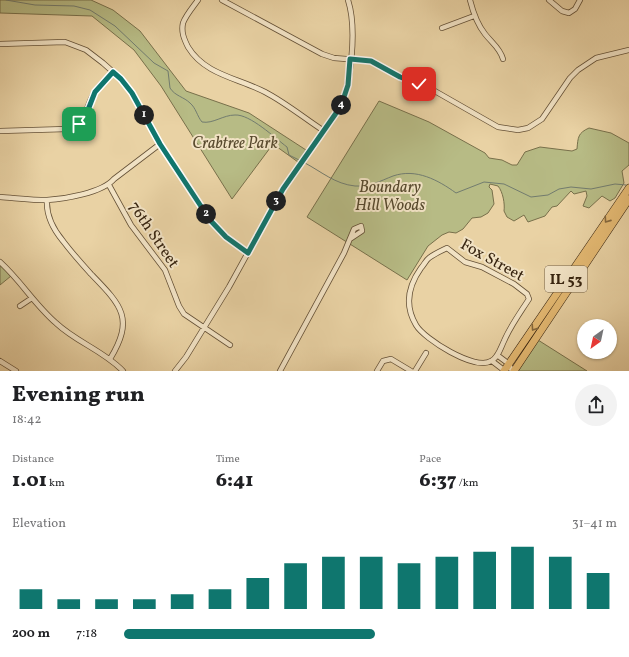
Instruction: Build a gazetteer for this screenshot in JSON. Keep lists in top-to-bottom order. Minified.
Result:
{"streets":{"main road":["IL 53"],"street":["76th Street","Fox Street"]},"parks":["Crabtree Park","Boundary Hill Woods"],"north":"bottom left","page":{"pins":["4","1","3","2"],"heading":["Evening run","18:42"],"stats":[["Distance","1.01 km"],["Time","6:41"],["Pace","6:37 /km"]],"chart":["Elevation","31–41 m"],"list":[{"name":"200 m","note":"7:18"}]}}
